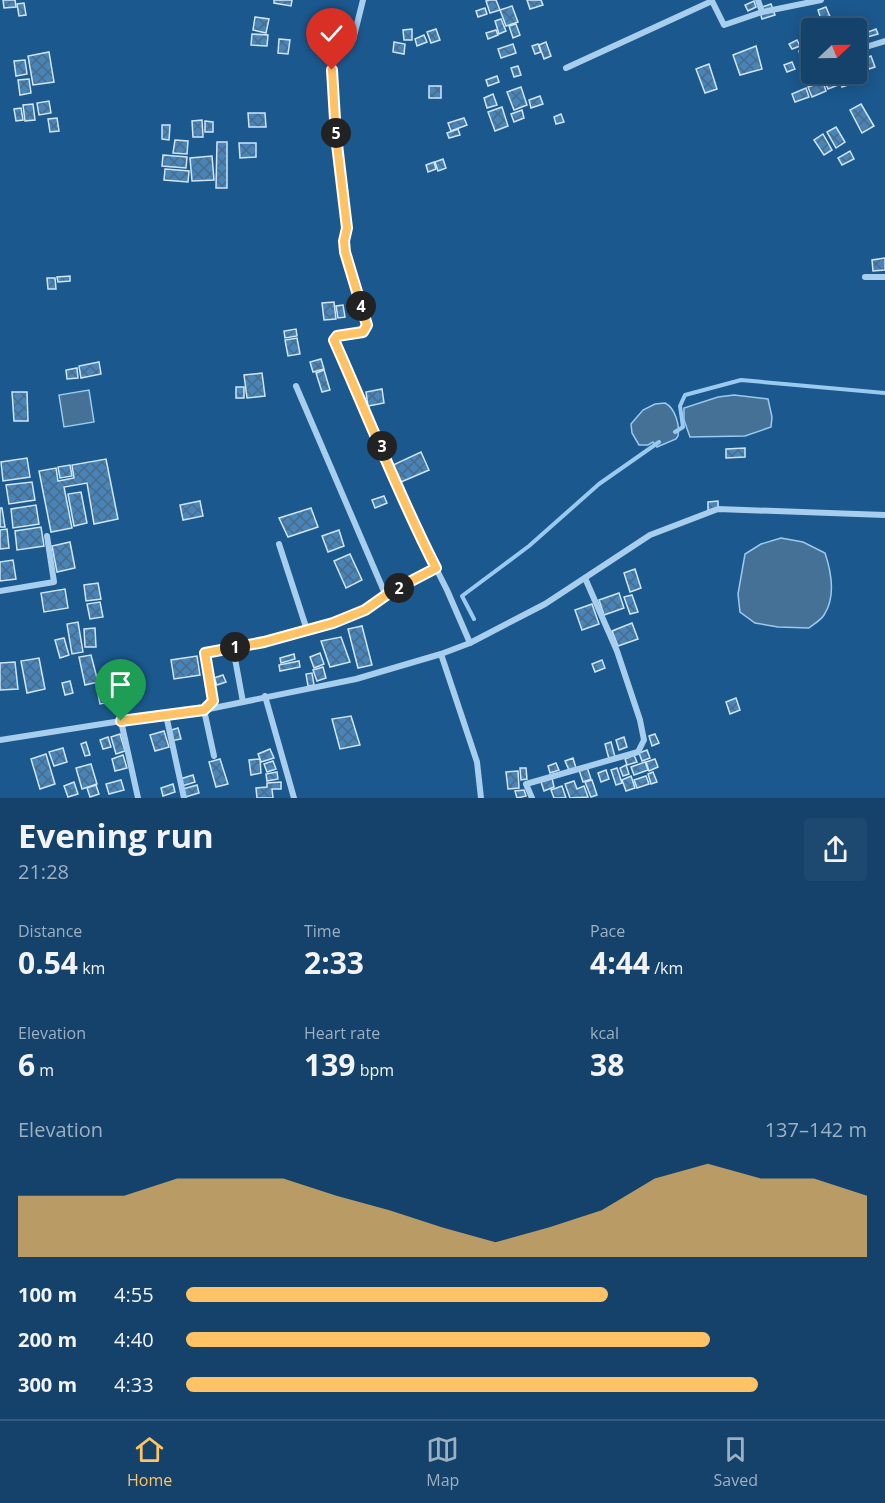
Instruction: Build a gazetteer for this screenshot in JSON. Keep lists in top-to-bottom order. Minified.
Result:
{"north":"right","page":{"pins":["5","4","3","2","1"],"heading":["Evening run","21:28"],"stats":[["Distance","0.54 km"],["Time","2:33"],["Pace","4:44 /km"],["Elevation","6 m"],["Heart rate","139 bpm"],["kcal","38"]],"chart":["Elevation","137–142 m"],"list":[{"name":"100 m","note":"4:55"},{"name":"200 m","note":"4:40"},{"name":"300 m","note":"4:33"}],"tabs":["Home","Map","Saved"]}}
